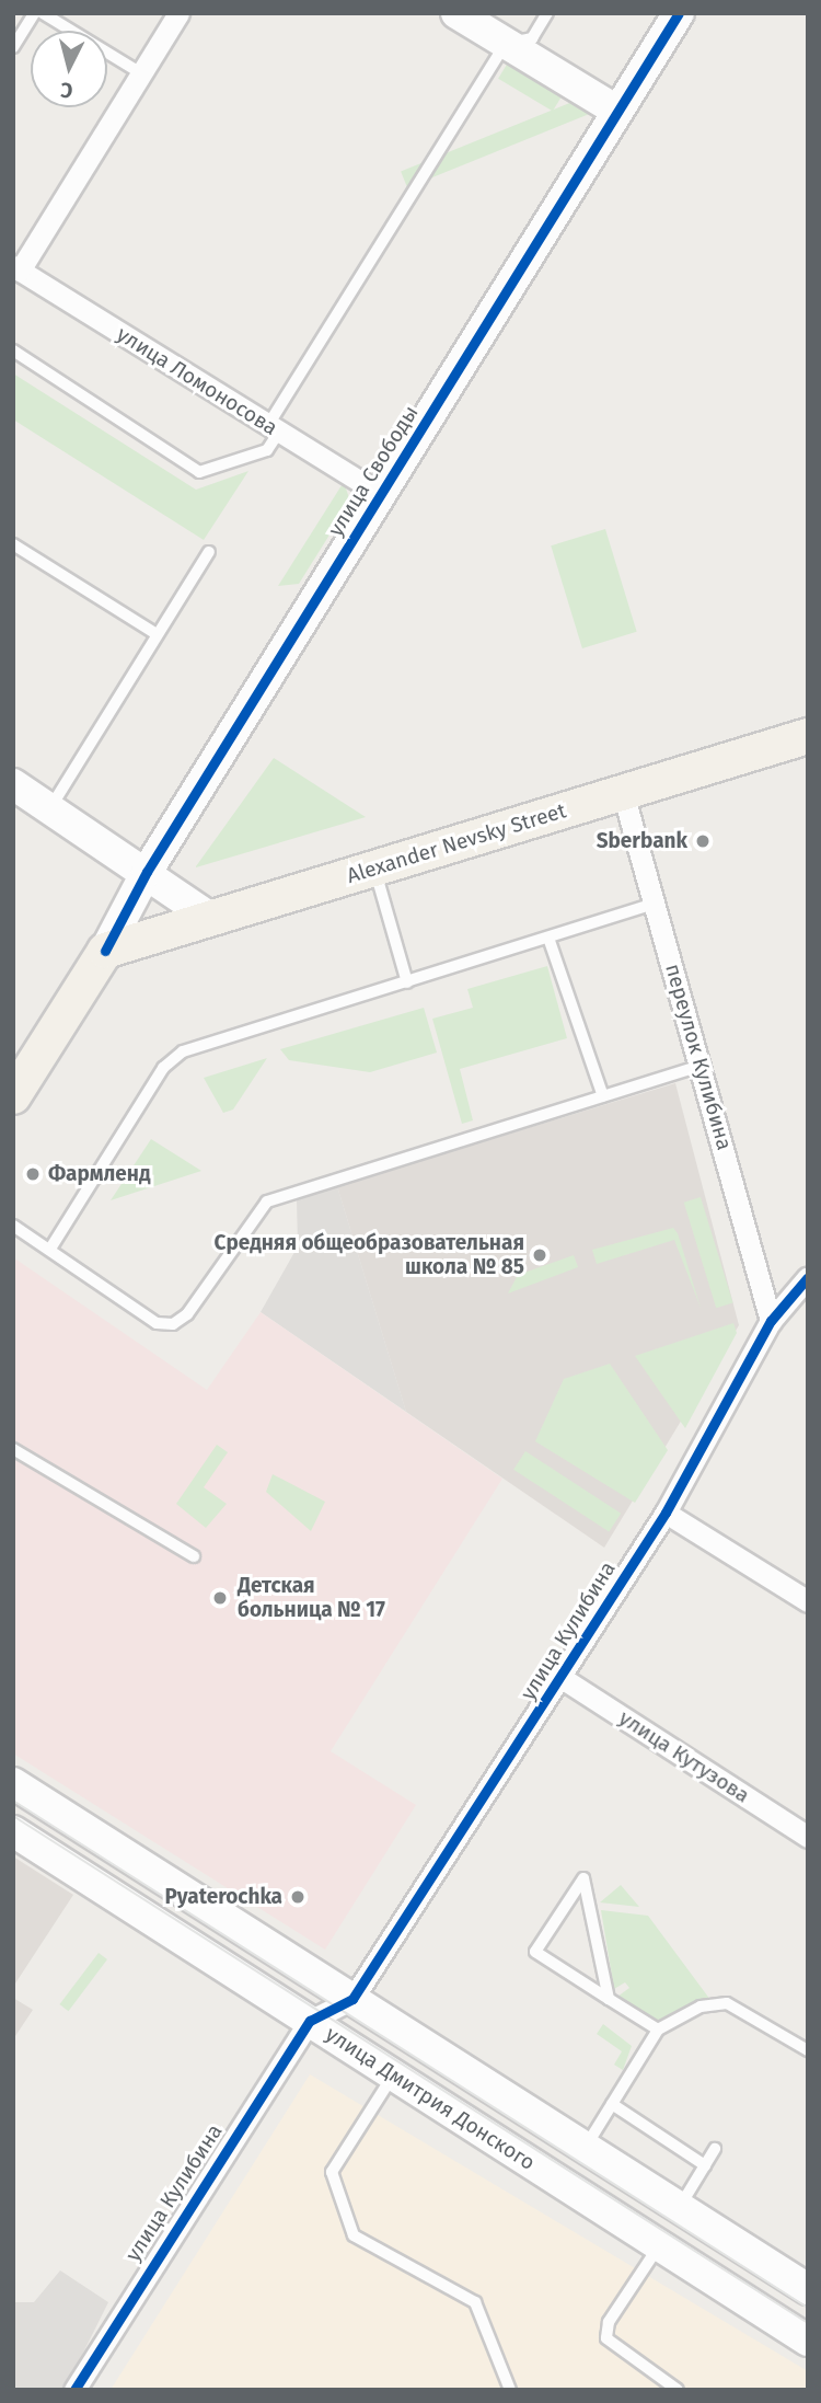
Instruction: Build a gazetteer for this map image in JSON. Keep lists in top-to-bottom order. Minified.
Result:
{"streets":{"main road":["улица Свободы","Alexander Nevsky Street"],"street":["улица Ломоносова","переулок Кулибина","улица Кулибина","улица Кутузова","улица Дмитрия Донского"]},"crossings":[["улица Ломоносова","улица Свободы"],["улица Свободы","Alexander Nevsky Street"],["Alexander Nevsky Street","переулок Кулибина"],["переулок Кулибина","улица Кулибина"],["улица Кулибина","улица Кутузова"],["улица Кулибина","улица Дмитрия Донского"]],"places":["Sberbank","Фармленд","Средняя общеобразовательная школа № 85","Детская больница № 17","Pyaterochka"],"north":"bottom"}
